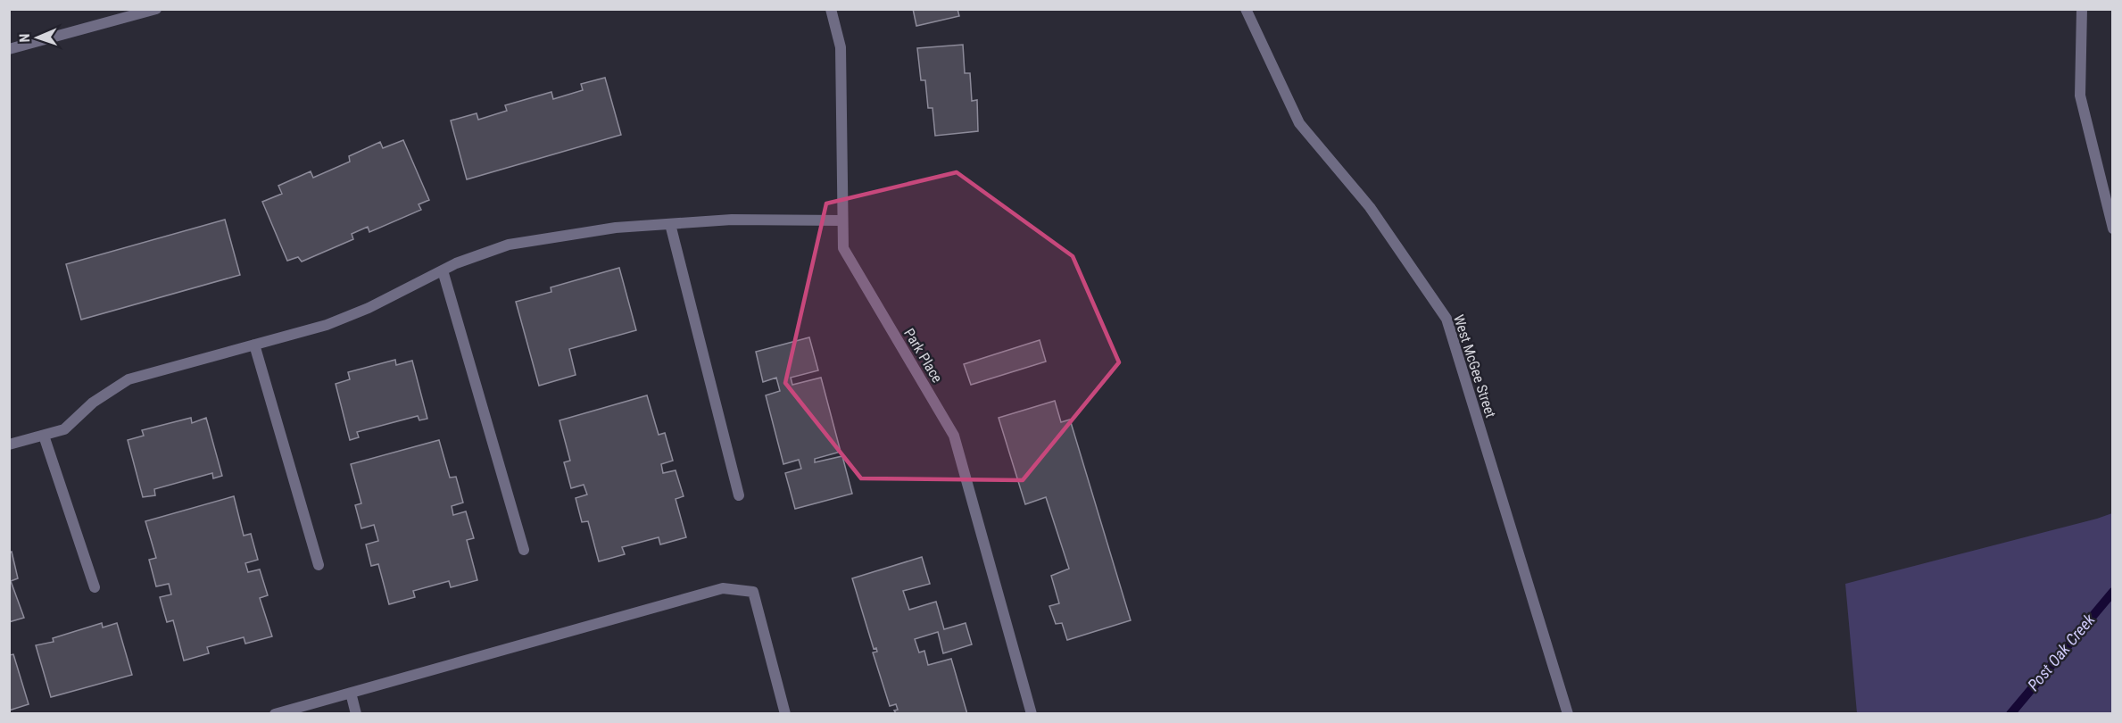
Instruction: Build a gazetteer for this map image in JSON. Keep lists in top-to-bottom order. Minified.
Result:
{"streets":{"street":["Park Place","West McGee Street"]},"water":["Post Oak Creek"],"north":"left"}
